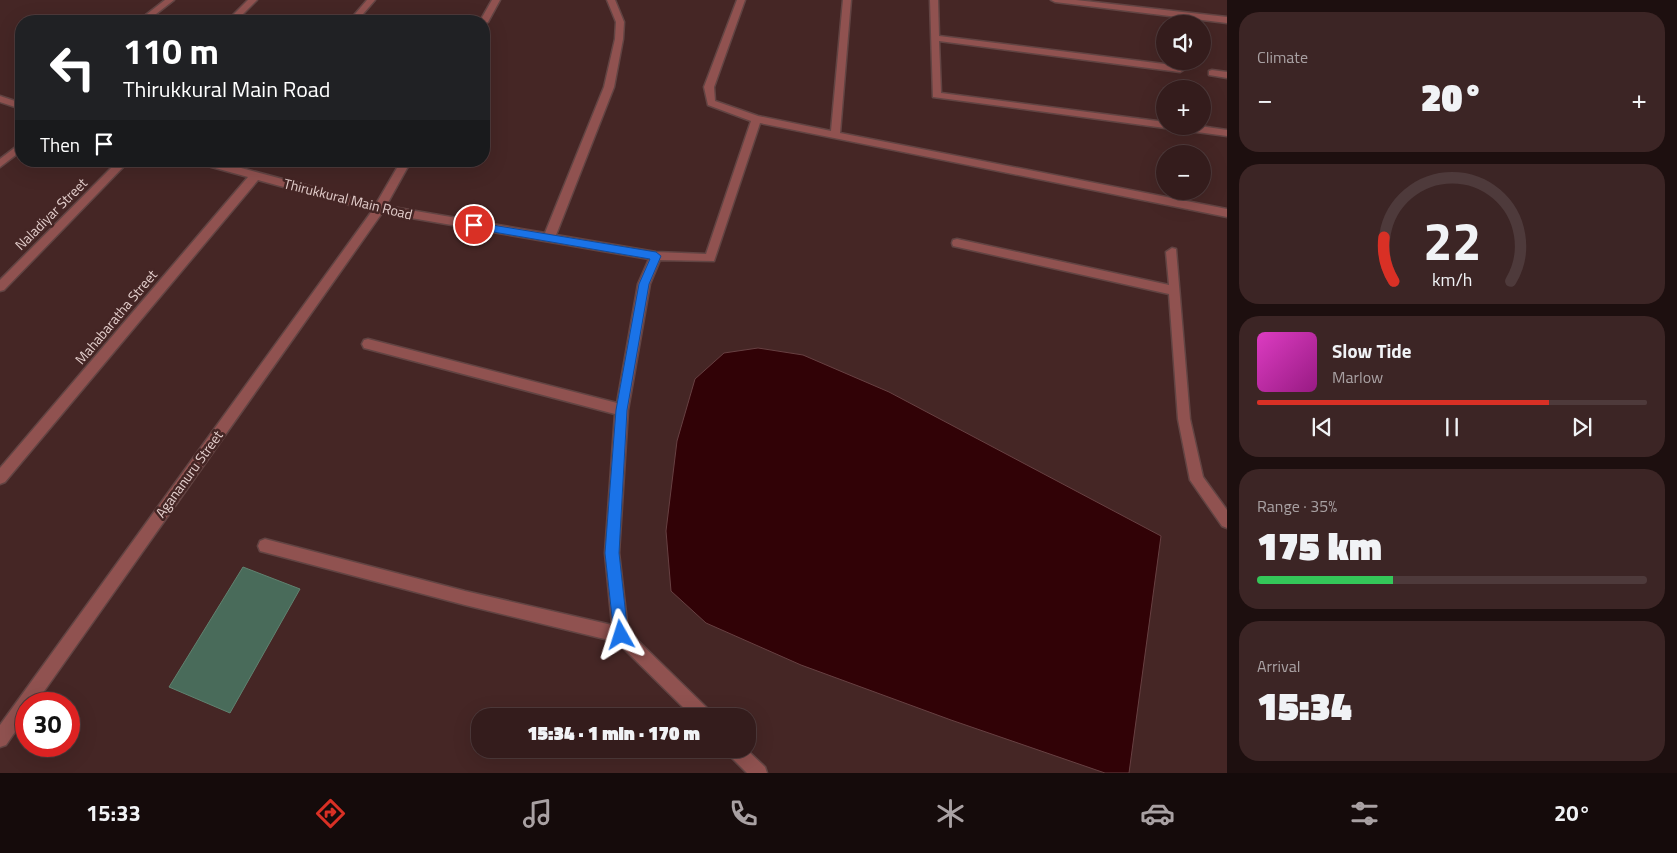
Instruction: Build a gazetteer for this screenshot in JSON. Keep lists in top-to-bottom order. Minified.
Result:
{"streets":{"street":["Thirukkural Main Road","Naladiyar Street","Mahabaratha Street","Agananuru Street"]},"crossings":[["Thirukkural Main Road","Mahabaratha Street"],["Thirukkural Main Road","Agananuru Street"]],"page":{"tile":["Climate",["Range · 35%","175 km"],["Arrival","15:34"]],"map_buttons":["+","−"],"turn":["110 m","Thirukkural Main Road"],"heat":["−","20°","+"],"then":"Then","song":["Slow Tide","Marlow"],"limit":"30","trip":"15:34 · 1 min · 170 m","tabs":["15:33","20°"],"gauge":["22","km/h"]}}
